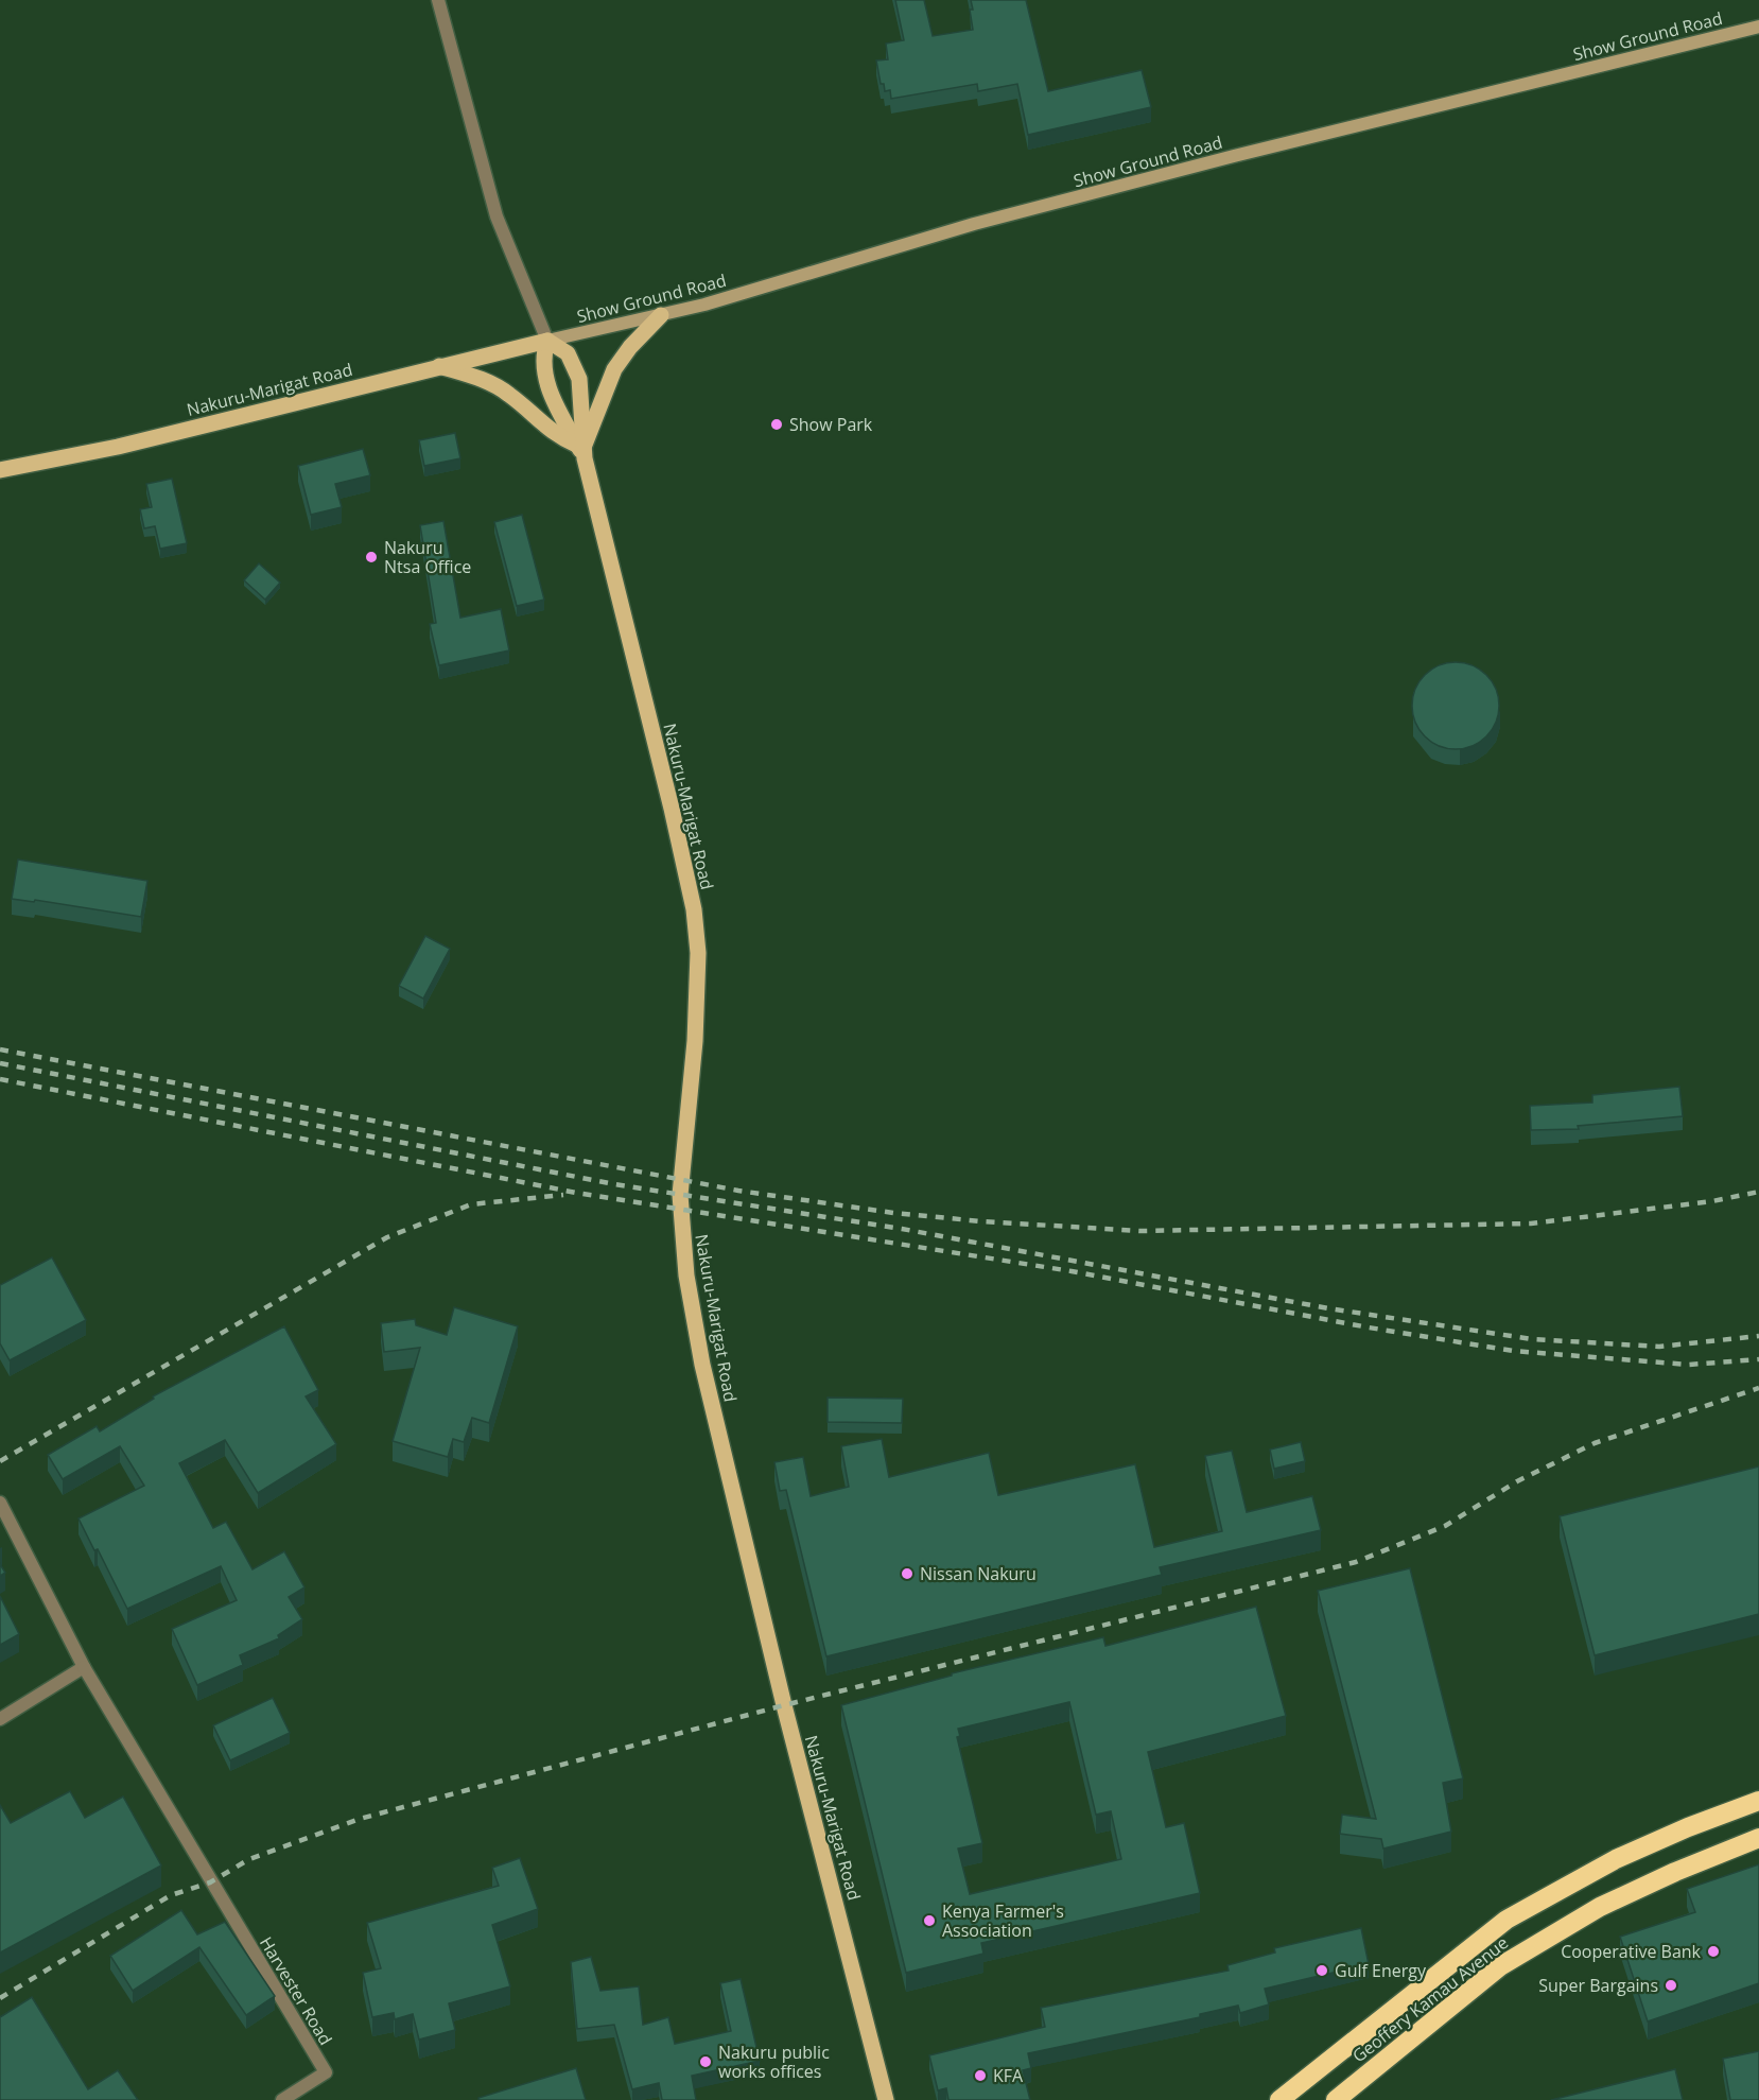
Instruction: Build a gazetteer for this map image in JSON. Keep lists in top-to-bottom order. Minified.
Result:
{"streets":{"highway":["Geoffery Kamau Avenue"],"main road":["Show Ground Road","Nakuru-Marigat Road"],"street":["Harvester Road"]},"crossings":[["Show Ground Road","Nakuru-Marigat Road"]],"places":["Show Park","Nakuru Ntsa Office","Nissan Nakuru","Kenya Farmer's Association","Cooperative Bank","Gulf Energy","Super Bargains","Nakuru public works offices","KFA"]}
